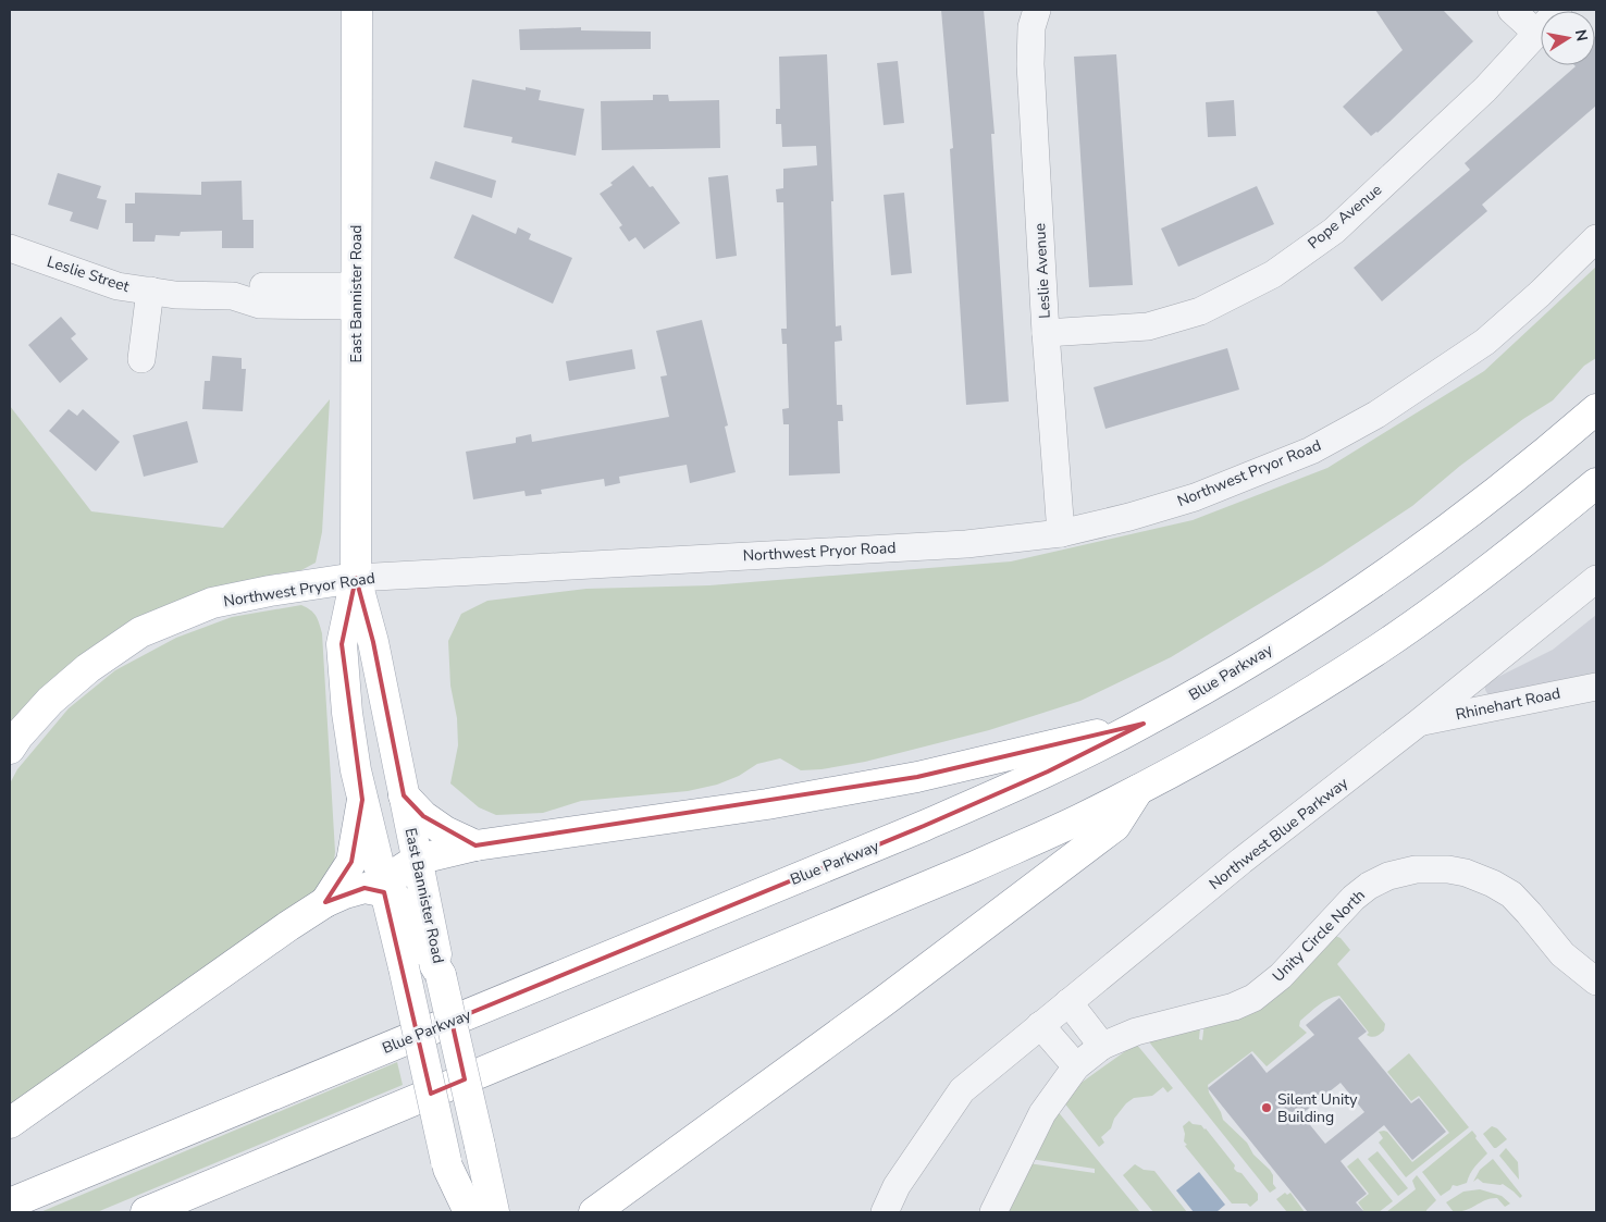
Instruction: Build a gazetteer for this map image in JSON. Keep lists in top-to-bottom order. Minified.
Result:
{"streets":{"main road":["East Bannister Road","Northwest Pryor Road","Blue Parkway"],"street":["Pope Avenue","Leslie Avenue","Leslie Street","Rhinehart Road","Northwest Blue Parkway","Unity Circle North"]},"crossings":[["Pope Avenue","Leslie Avenue"],["Leslie Avenue","Northwest Pryor Road"],["Leslie Street","East Bannister Road"],["East Bannister Road","Northwest Pryor Road"],["Rhinehart Road","Northwest Blue Parkway"]],"places":["Silent Unity Building"],"north":"right"}
